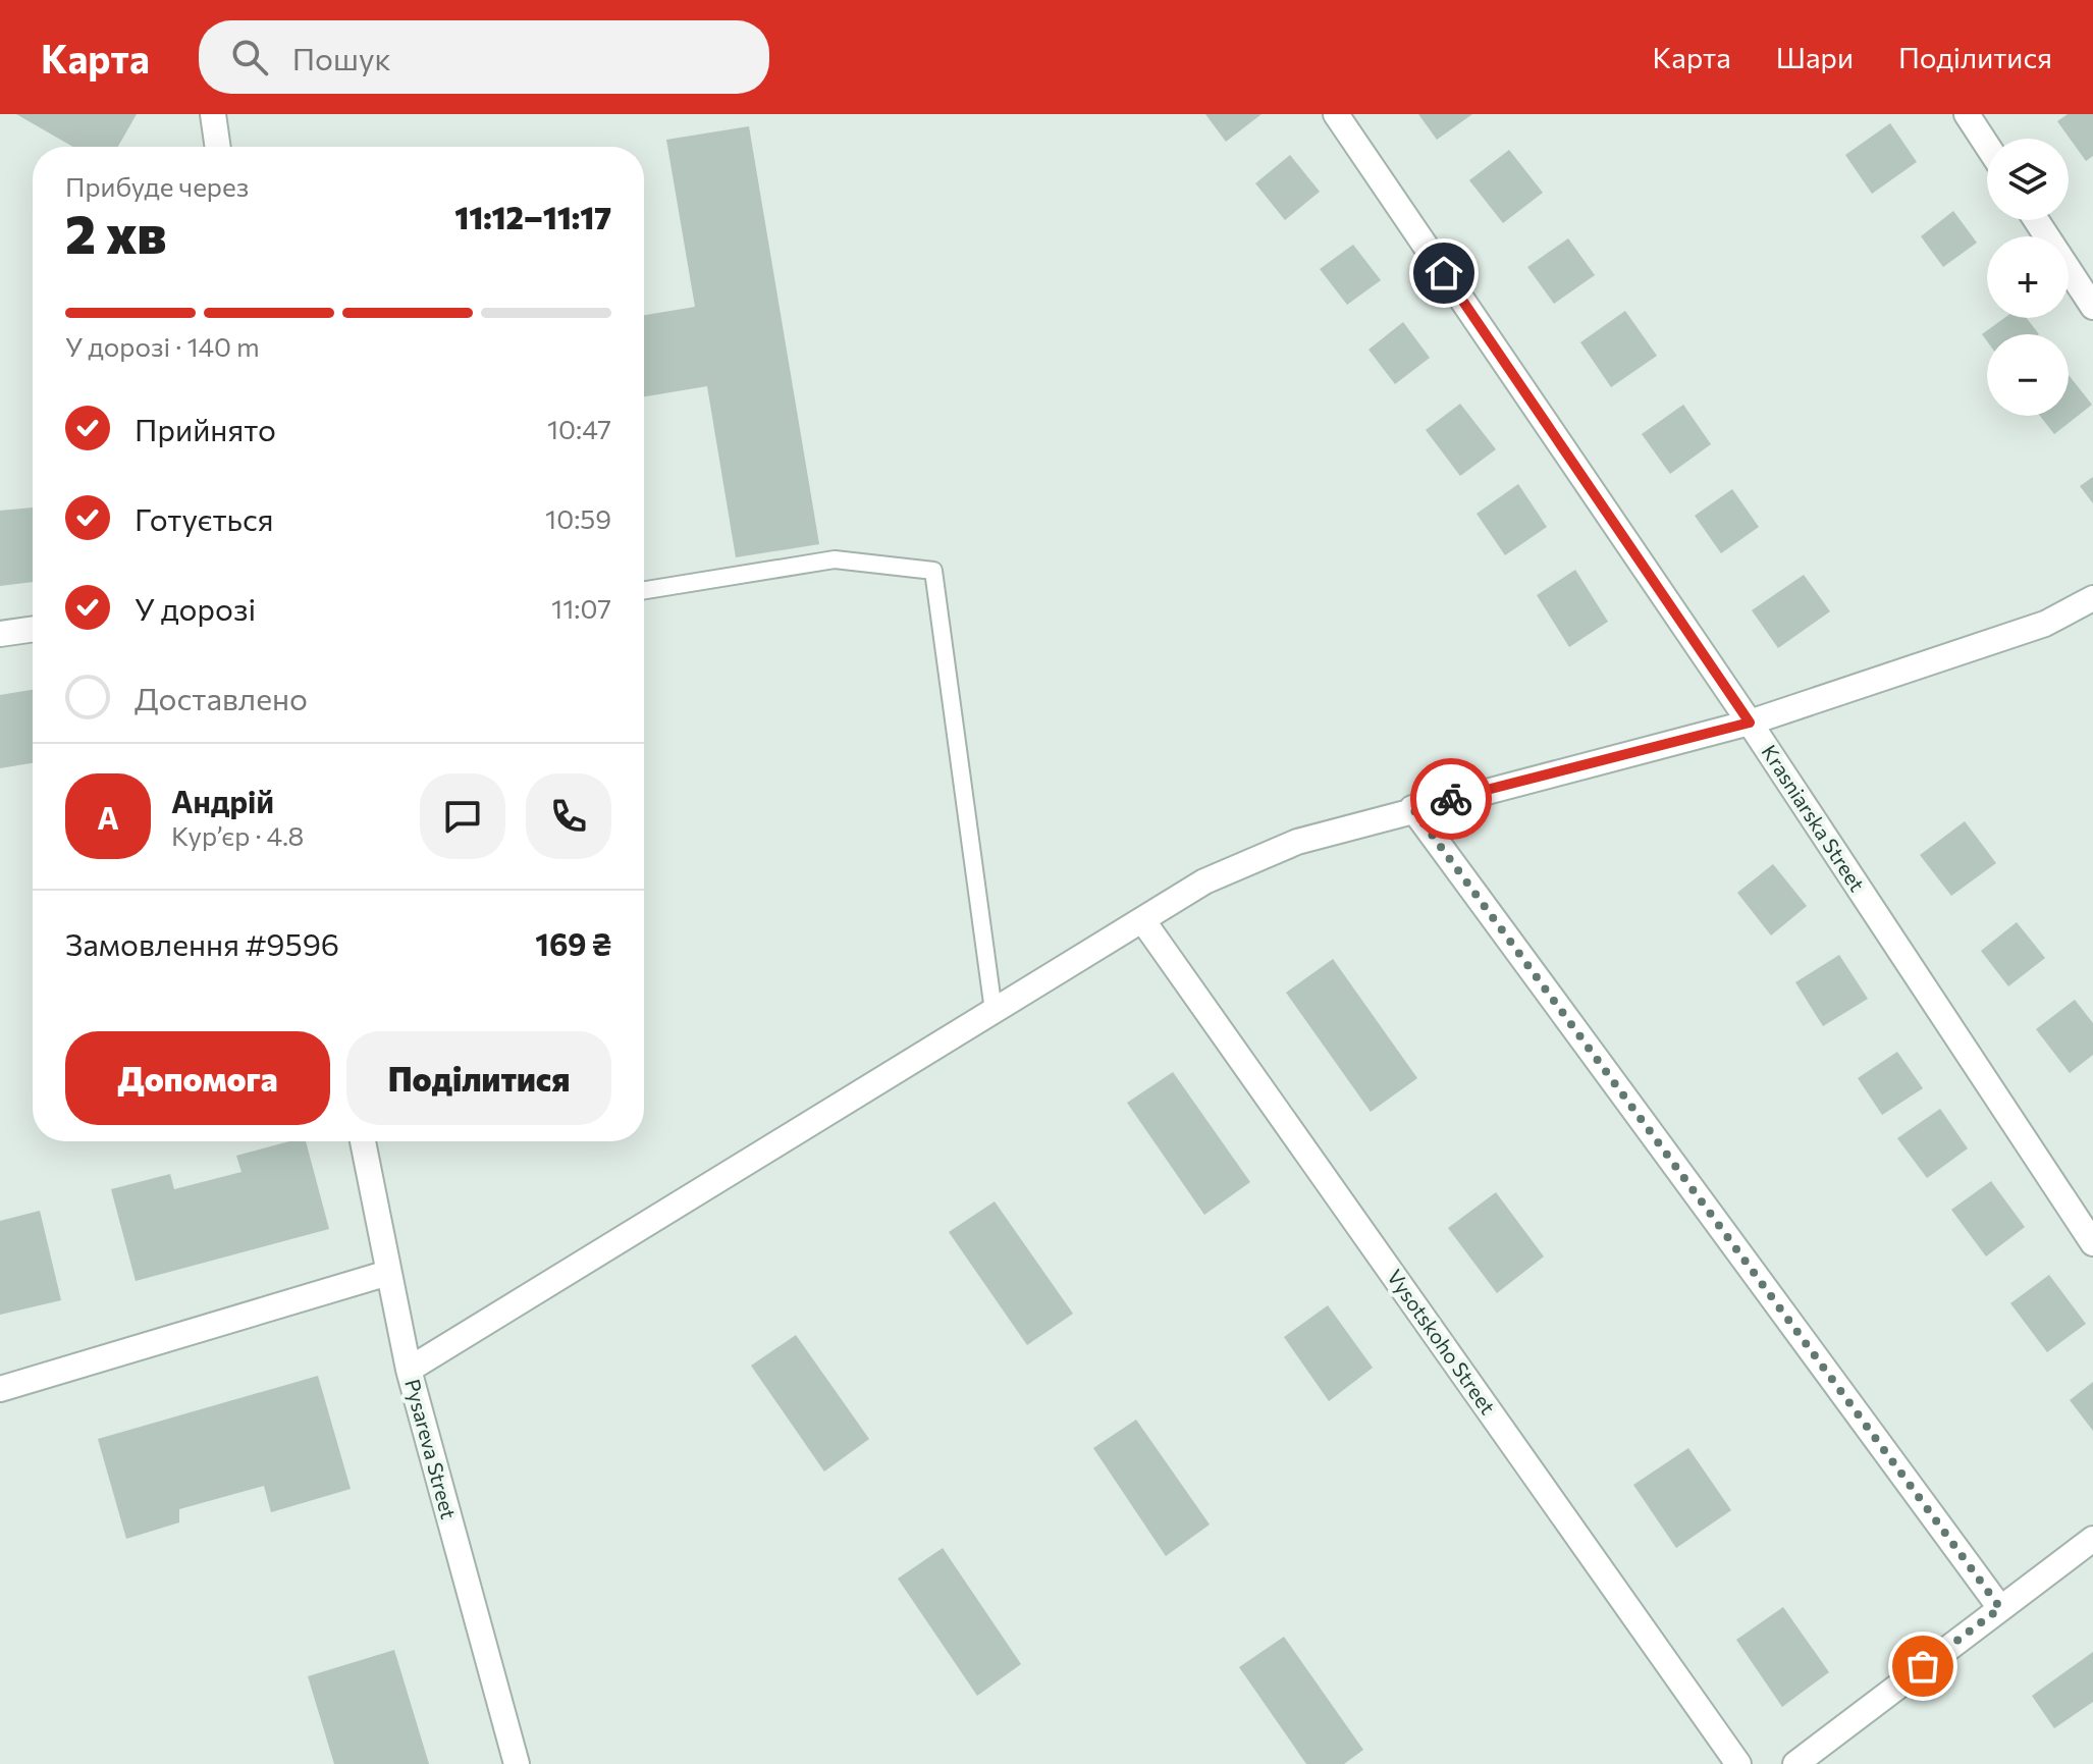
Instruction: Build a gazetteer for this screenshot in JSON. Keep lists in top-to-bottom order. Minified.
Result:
{"streets":{"street":["Krasniarska Street","Vysotskoho Street","Pysareva Street"]},"page":{"header":"Карта","search":"Пошук","nav":["Карта","Шари","Поділитися"],"map_buttons":["+","−"],"heading":["2 хв","Прибуде через","11:12–11:17"],"panel":["Андрій","Кур’єр · 4.8","Замовлення #9596","169 ₴"],"bar":"У дорозі · 140 m","list":[["Прийнято","10:47"],["Готується","10:59"],["У дорозі","11:07"],"Доставлено"],"round":"А","buttons":["Допомога","Поділитися"]}}
